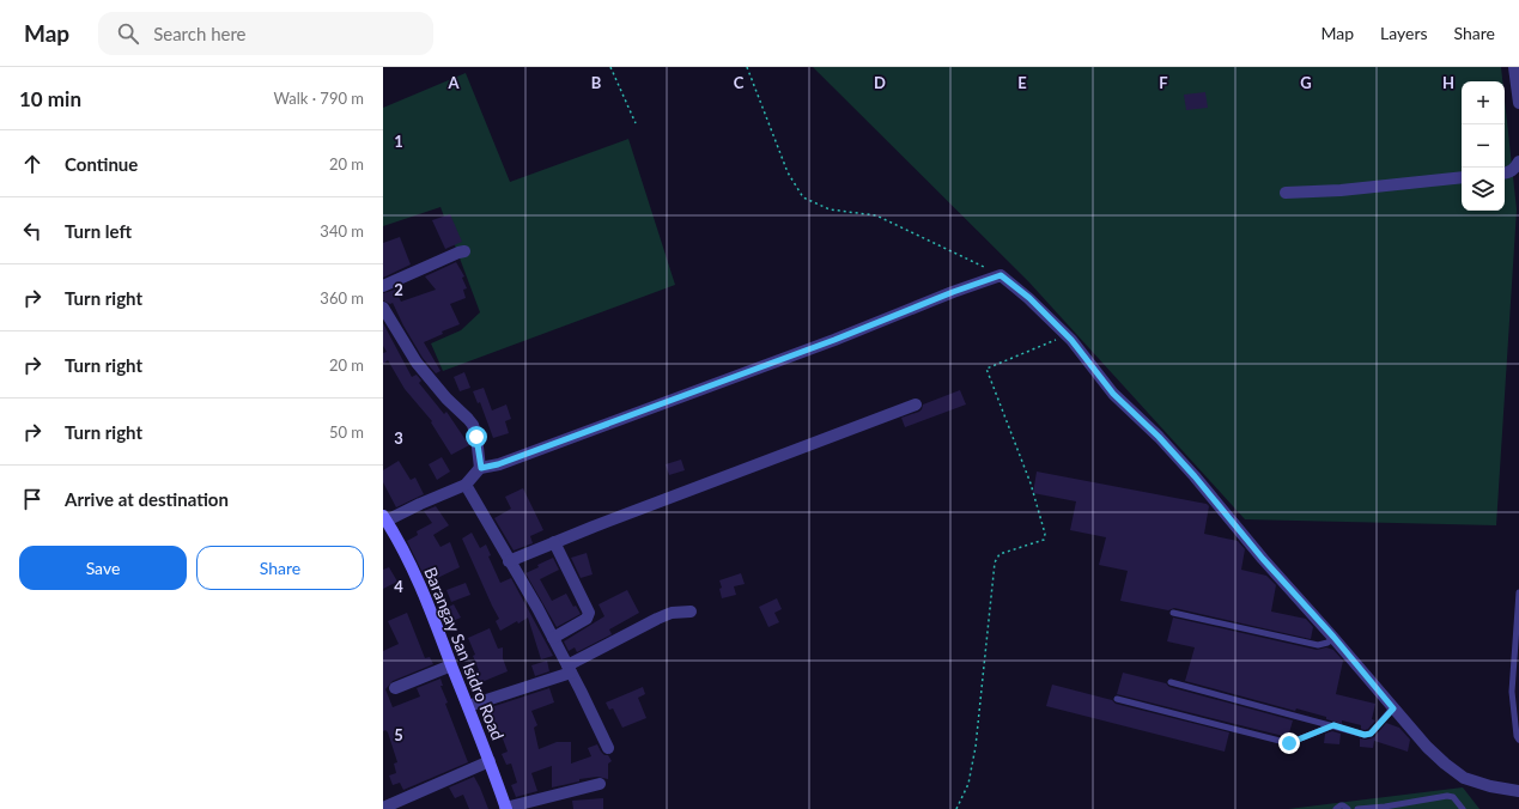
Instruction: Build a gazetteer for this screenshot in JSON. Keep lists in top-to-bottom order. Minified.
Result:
{"streets":{"street":["Barangay San Isidro Road"]},"page":{"header":"Map","search":"Search here","nav":["Map","Layers","Share"],"heading":["10 min","Walk · 790 m"],"map_buttons":["+","−"],"list":[["Continue","20 m"],["Turn left","340 m"],["Turn right","360 m"],["Turn right","20 m"],["Turn right","50 m"],"Arrive at destination"],"buttons":["Save","Share"]},"grid":{"columns":["A","B","C","D","E","F","G","H"],"rows":["1","2","3","4","5"]}}
